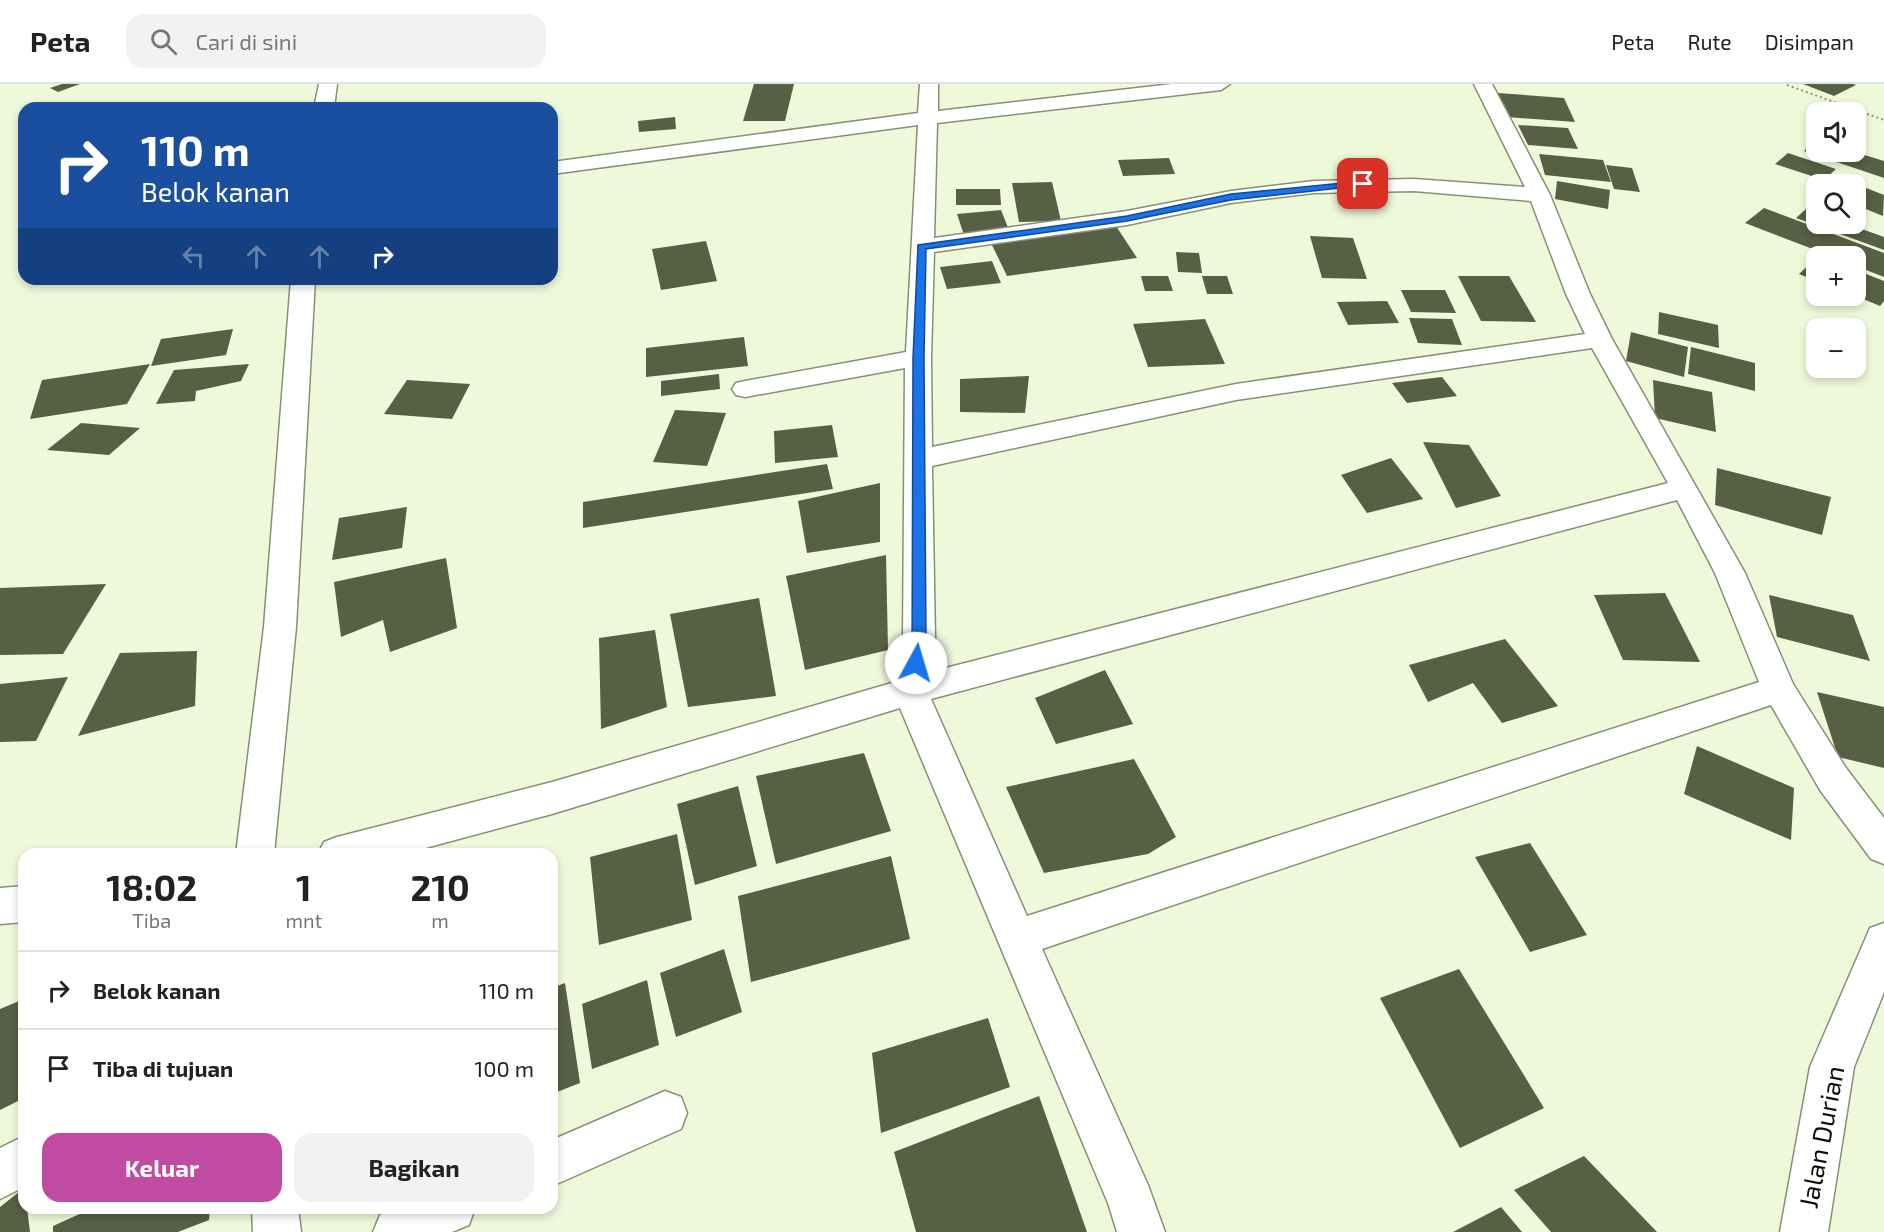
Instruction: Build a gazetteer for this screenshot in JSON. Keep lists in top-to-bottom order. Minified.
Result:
{"streets":{"street":["Jalan Durian"]},"page":{"header":"Peta","search":"Cari di sini","nav":["Peta","Rute","Disimpan"],"map_buttons":["+","−"],"turn":["110 m","Belok kanan"],"eta":["18:02","Tiba","1","mnt","210","m"],"list":[{"name":"Belok kanan","value":"110 m"},{"name":"Tiba di tujuan","value":"100 m"}],"buttons":["Keluar","Bagikan"]}}
